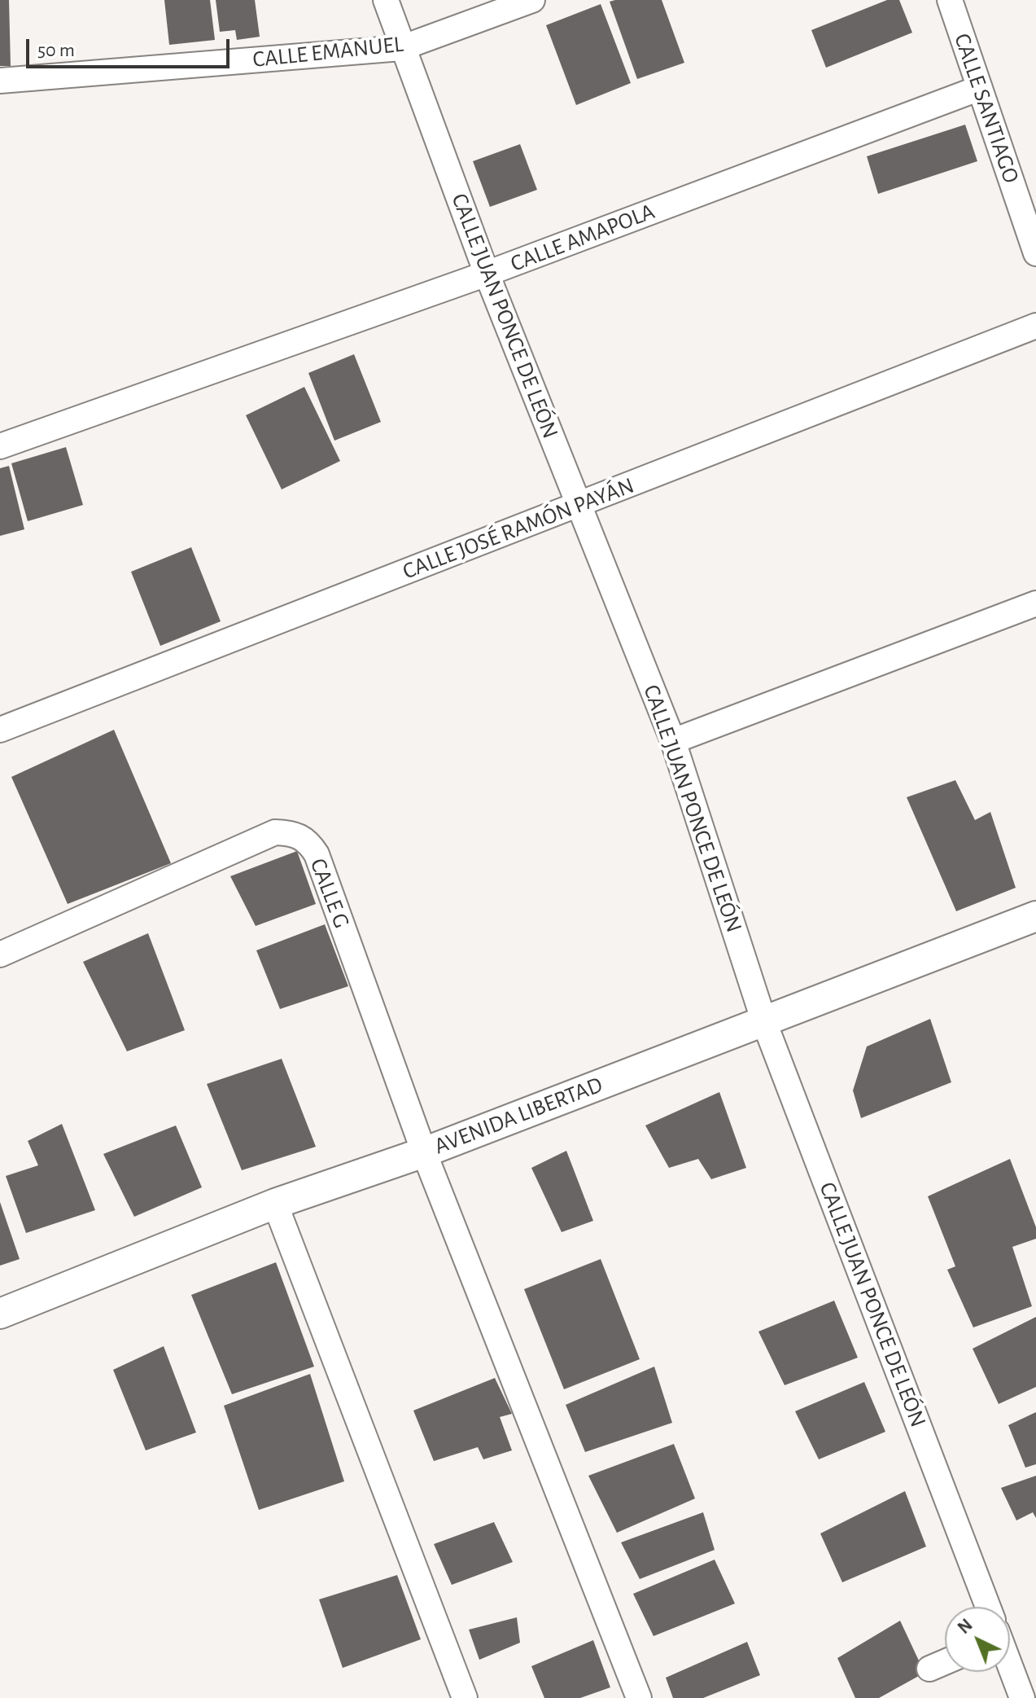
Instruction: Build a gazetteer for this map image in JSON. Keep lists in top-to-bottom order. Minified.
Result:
{"streets":{"street":["CALLE EMANUEL","CALLE SANTIAGO","CALLE AMAPOLA","CALLE JUAN PONCE DE LEÓN","CALLE JOSÉ RAMÓN PAYÁN","CALLE G","AVENIDA LIBERTAD"]},"crossings":[["CALLE EMANUEL","CALLE JUAN PONCE DE LEÓN"],["CALLE SANTIAGO","CALLE AMAPOLA"],["CALLE AMAPOLA","CALLE JUAN PONCE DE LEÓN"],["CALLE JUAN PONCE DE LEÓN","CALLE JOSÉ RAMÓN PAYÁN"],["CALLE JUAN PONCE DE LEÓN","AVENIDA LIBERTAD"],["CALLE G","AVENIDA LIBERTAD"]],"scale_bar":"50 m","north":"top left"}
